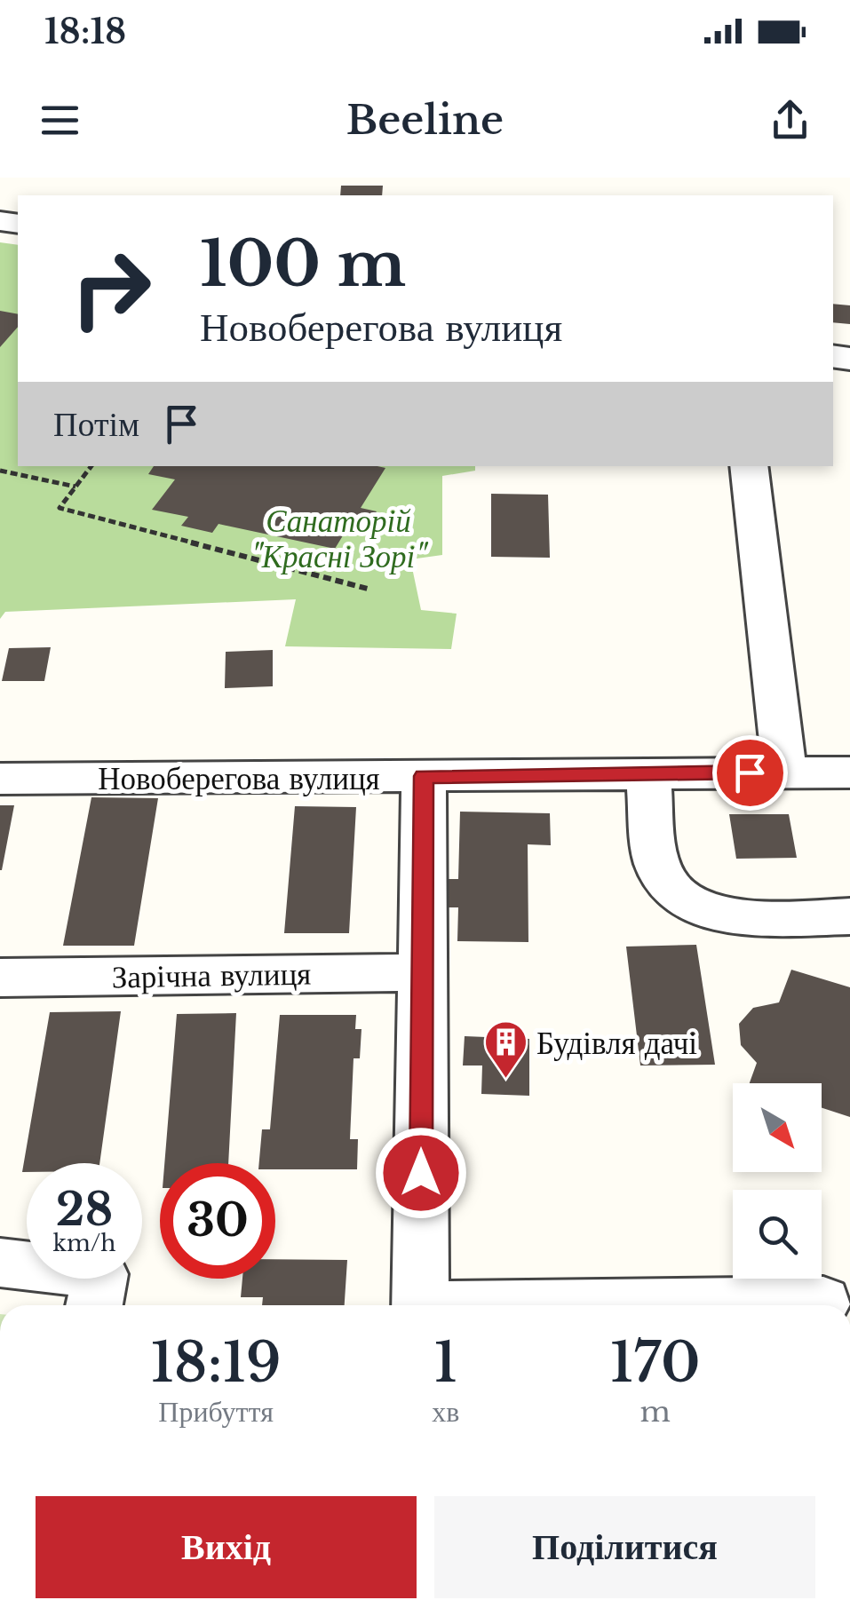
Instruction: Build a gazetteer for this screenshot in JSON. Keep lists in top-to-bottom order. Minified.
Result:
{"streets":{"street":["Новоберегова вулиця","Зарічна вулиця"]},"parks":["Санаторій \"Красні Зорі\""],"places":{"building":["Будівля дачі"]},"north":"bottom right","page":{"status":"18:18","header":"Beeline","turn":["100 m","Новоберегова вулиця"],"then":"Потім","speed":"28 km/h","limit":"30","eta":["18:19","Прибуття","1","хв","170","m"],"buttons":["Вихід","Поділитися"]}}
